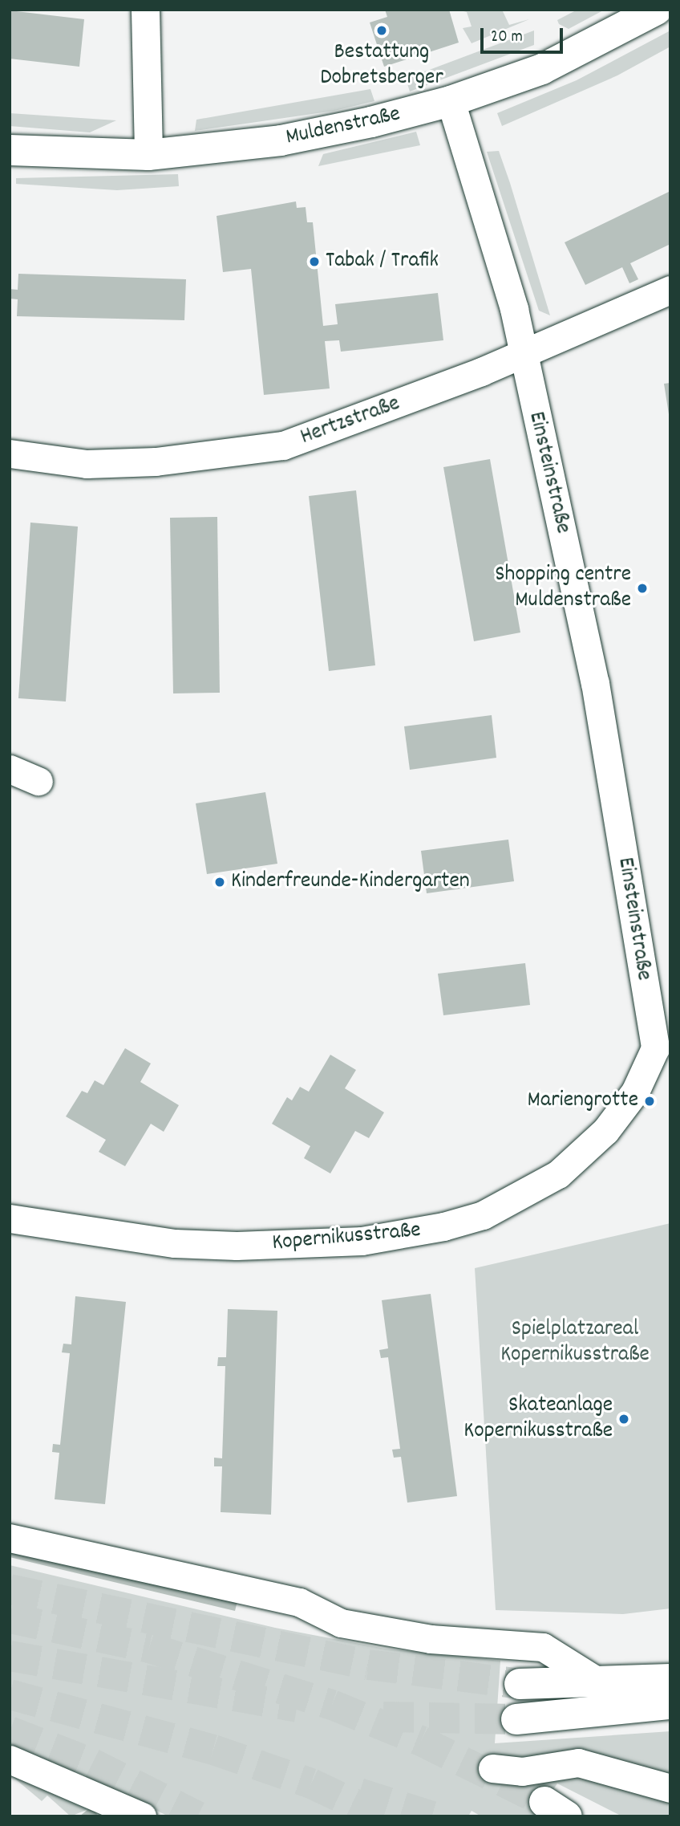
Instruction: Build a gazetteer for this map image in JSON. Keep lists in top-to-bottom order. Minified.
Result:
{"streets":{"main road":["Muldenstraße"],"street":["Hertzstraße","Einsteinstraße","Kopernikusstraße"]},"crossings":[["Muldenstraße","Einsteinstraße"],["Hertzstraße","Einsteinstraße"],["Einsteinstraße","Kopernikusstraße"]],"parks":["Spielplatzareal Kopernikusstraße"],"places":["Bestattung Dobretsberger","Tabak / Trafik","Shopping centre Muldenstraße","Kinderfreunde-Kindergarten","Mariengrotte","Skateanlage Kopernikusstraße"],"scale_bar":"20 m"}
